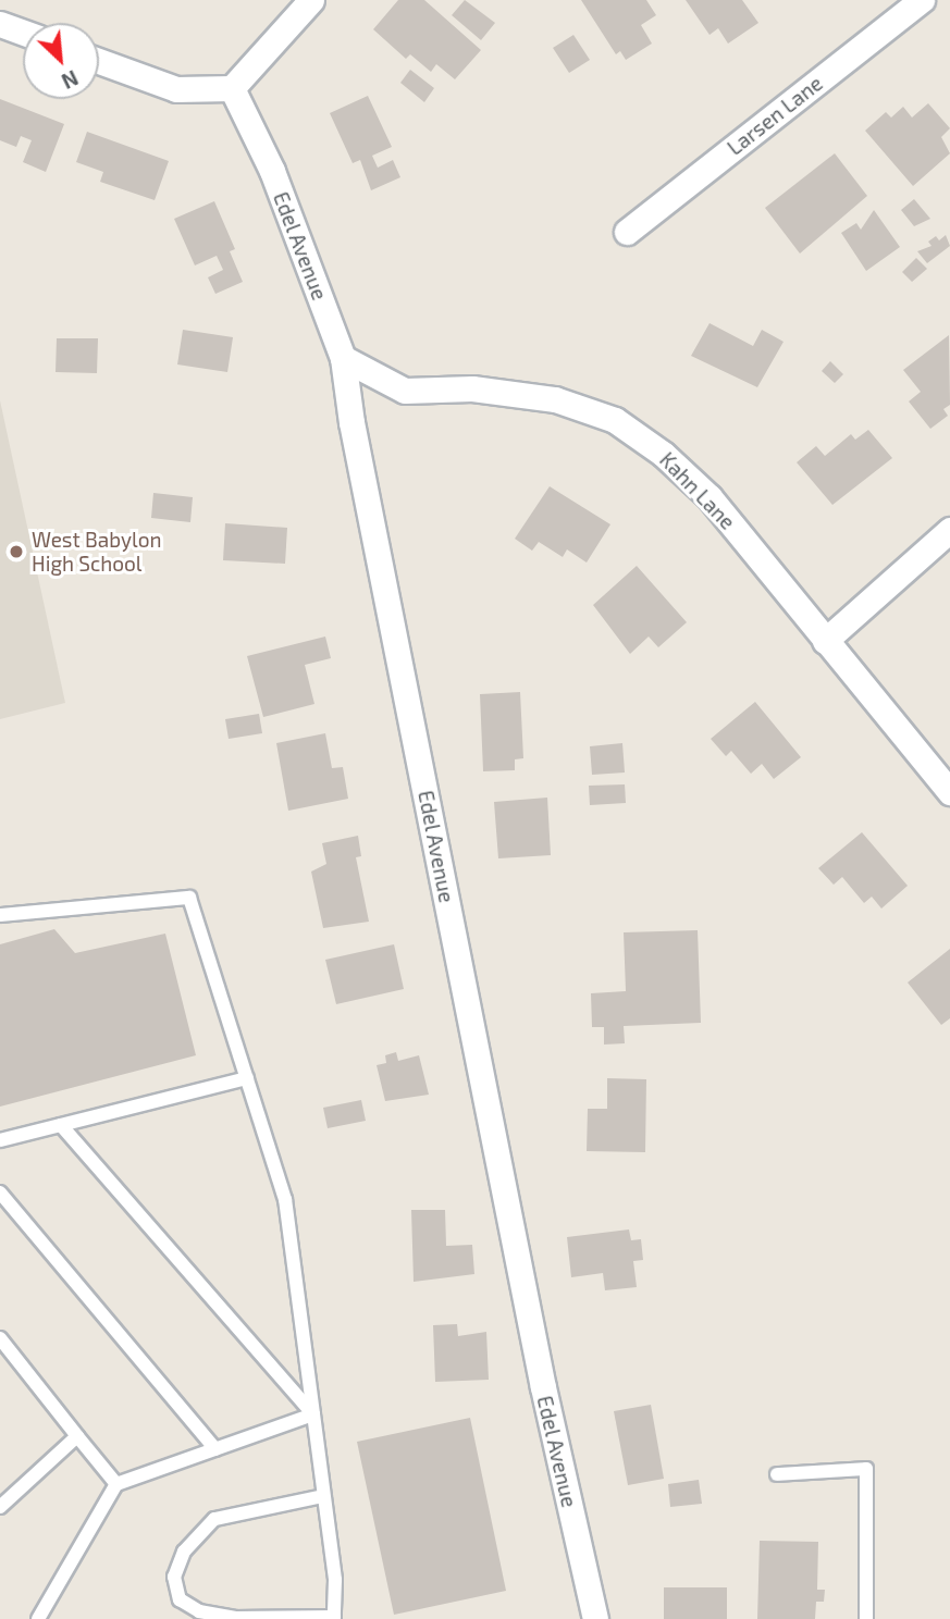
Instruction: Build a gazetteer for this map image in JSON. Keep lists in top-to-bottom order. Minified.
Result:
{"streets":{"street":["Larsen Lane","Edel Avenue","Kahn Lane"]},"crossings":[["Edel Avenue","Kahn Lane"]],"places":["West Babylon High School"],"north":"bottom right"}
